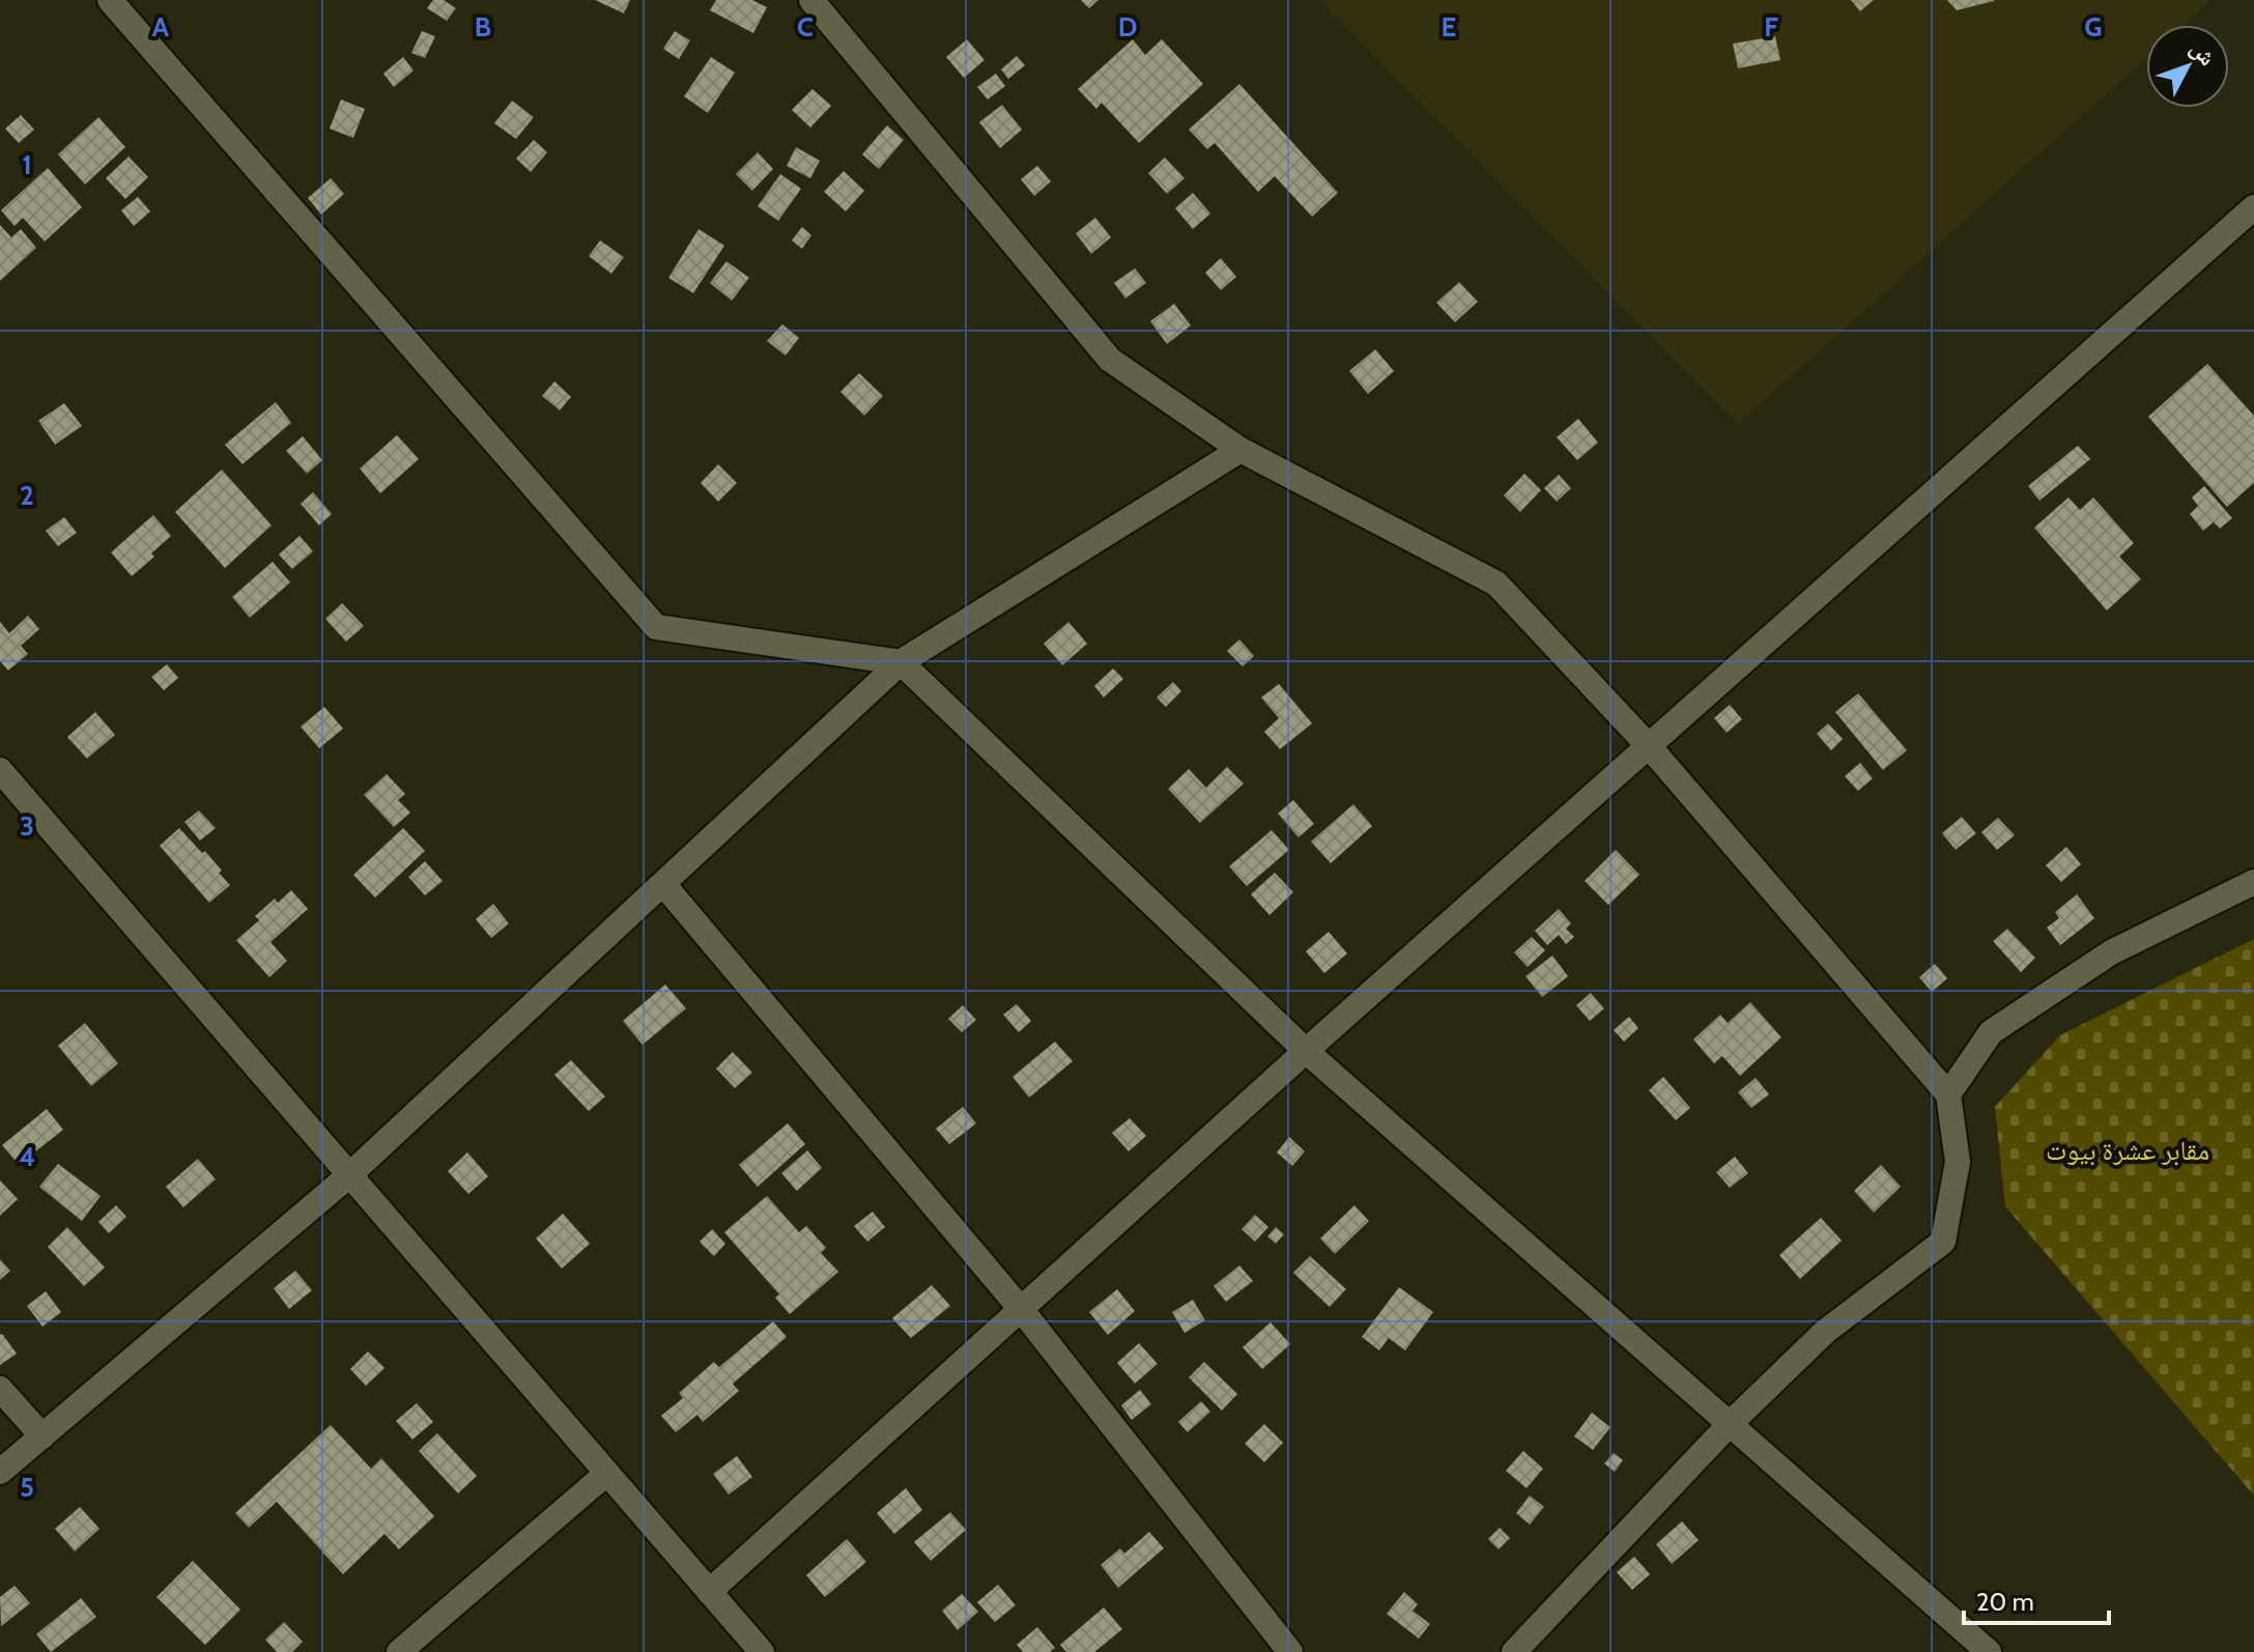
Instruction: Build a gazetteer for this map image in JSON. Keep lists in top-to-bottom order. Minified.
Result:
{"parks":["مقابر عشرة بيوت"],"scale_bar":"20 m","north":"top right","grid":{"columns":["A","B","C","D","E","F","G"],"rows":["1","2","3","4","5"]}}
